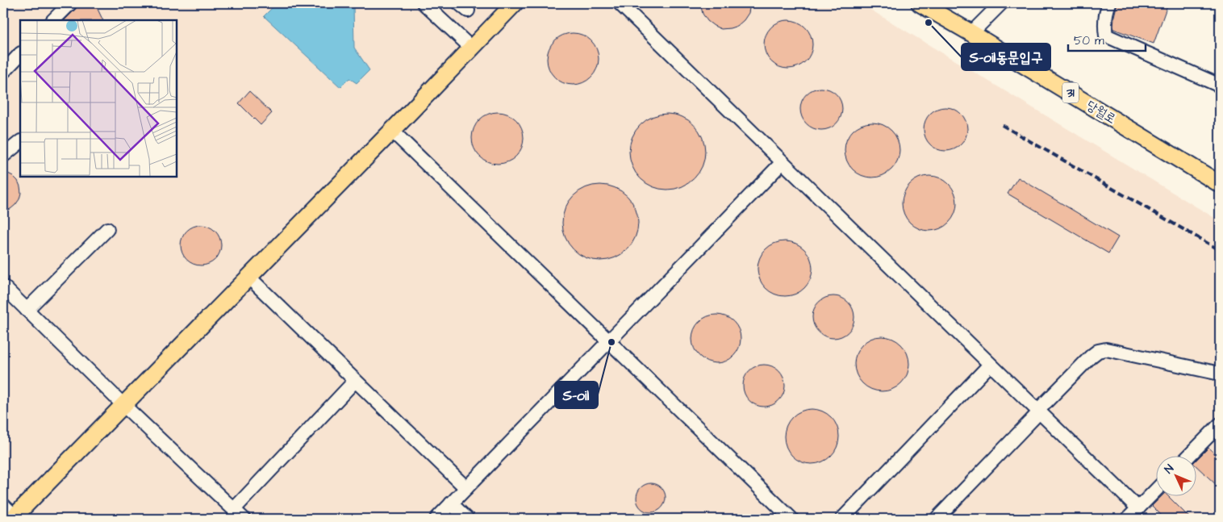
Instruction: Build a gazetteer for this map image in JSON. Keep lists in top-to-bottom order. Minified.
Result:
{"streets":{"main road":["31","당월로"]},"places":["S-oil동문입구","S-oil"],"scale_bar":"50 m","north":"top left"}
